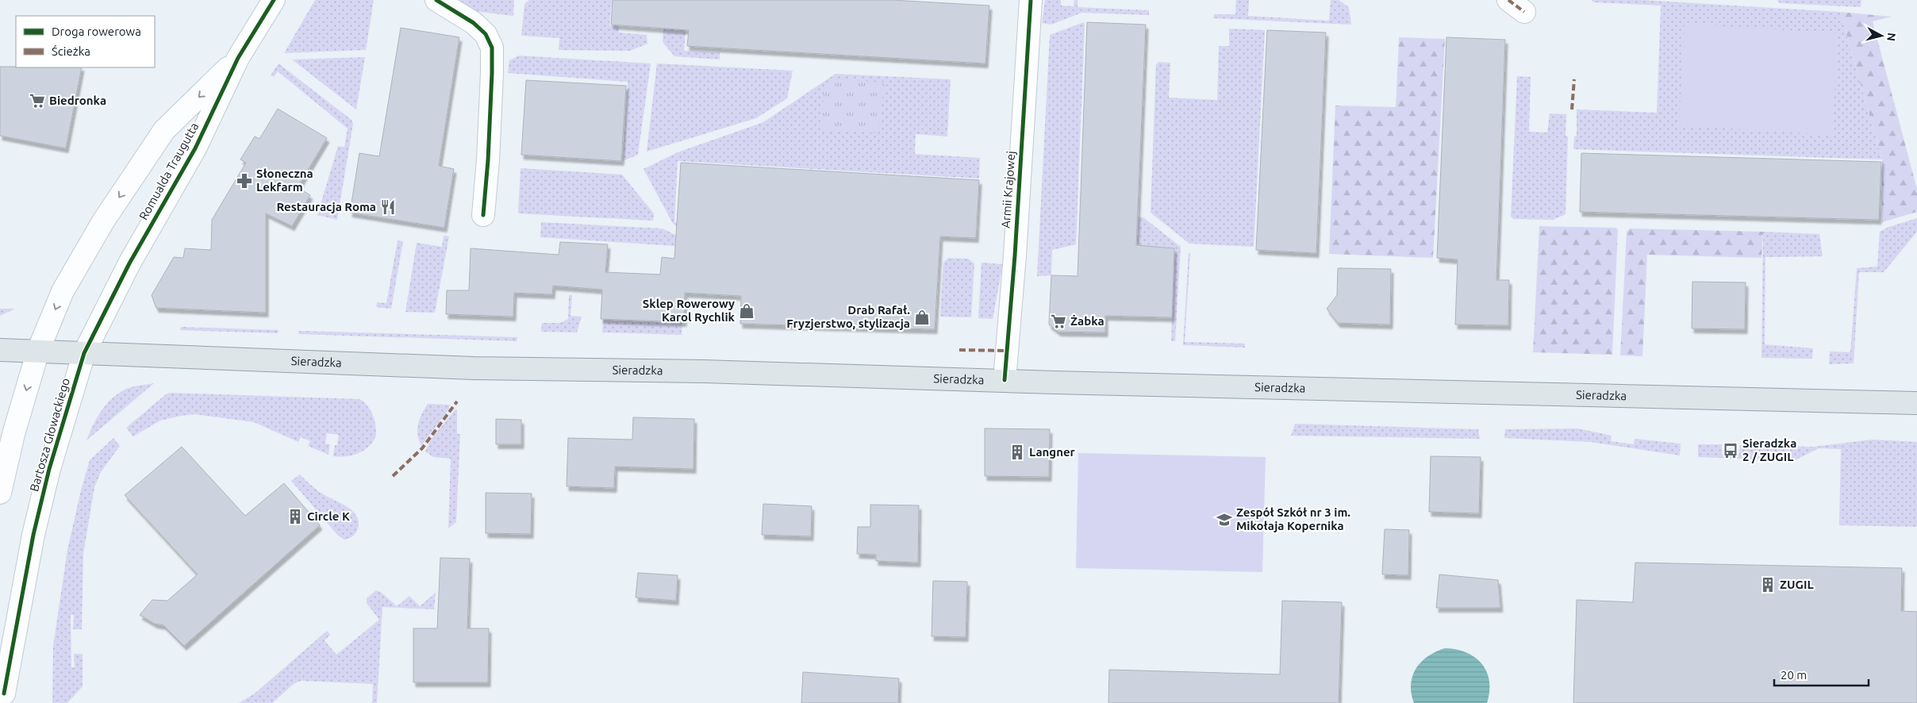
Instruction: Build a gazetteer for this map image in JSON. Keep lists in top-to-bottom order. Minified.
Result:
{"streets":{"main road":["Sieradzka"],"street":["Romualda Traugutta","Armii Krajowej","Bartosza Głowackiego"]},"crossings":[["Romualda Traugutta","Sieradzka"],["Romualda Traugutta","Bartosza Głowackiego"],["Armii Krajowej","Sieradzka"],["Sieradzka","Bartosza Głowackiego"]],"places":{"supermarket":["Biedronka","Żabka"],"pharmacy":["Słoneczna Lekfarm"],"restaurant":["Restauracja Roma"],"shop":["Sklep Rowerowy Karol Rychlik","Drab Rafał. Fryzjerstwo, stylizacja"],"bus stop":["Sieradzka 2 / ZUGIL"],"building":["Langner","Circle K","ZUGIL"],"school or university":["Zespół Szkół nr 3 im. Mikołaja Kopernika"]},"legend":["Droga rowerowa","Ścieżka"],"scale_bar":"20 m","north":"right"}
